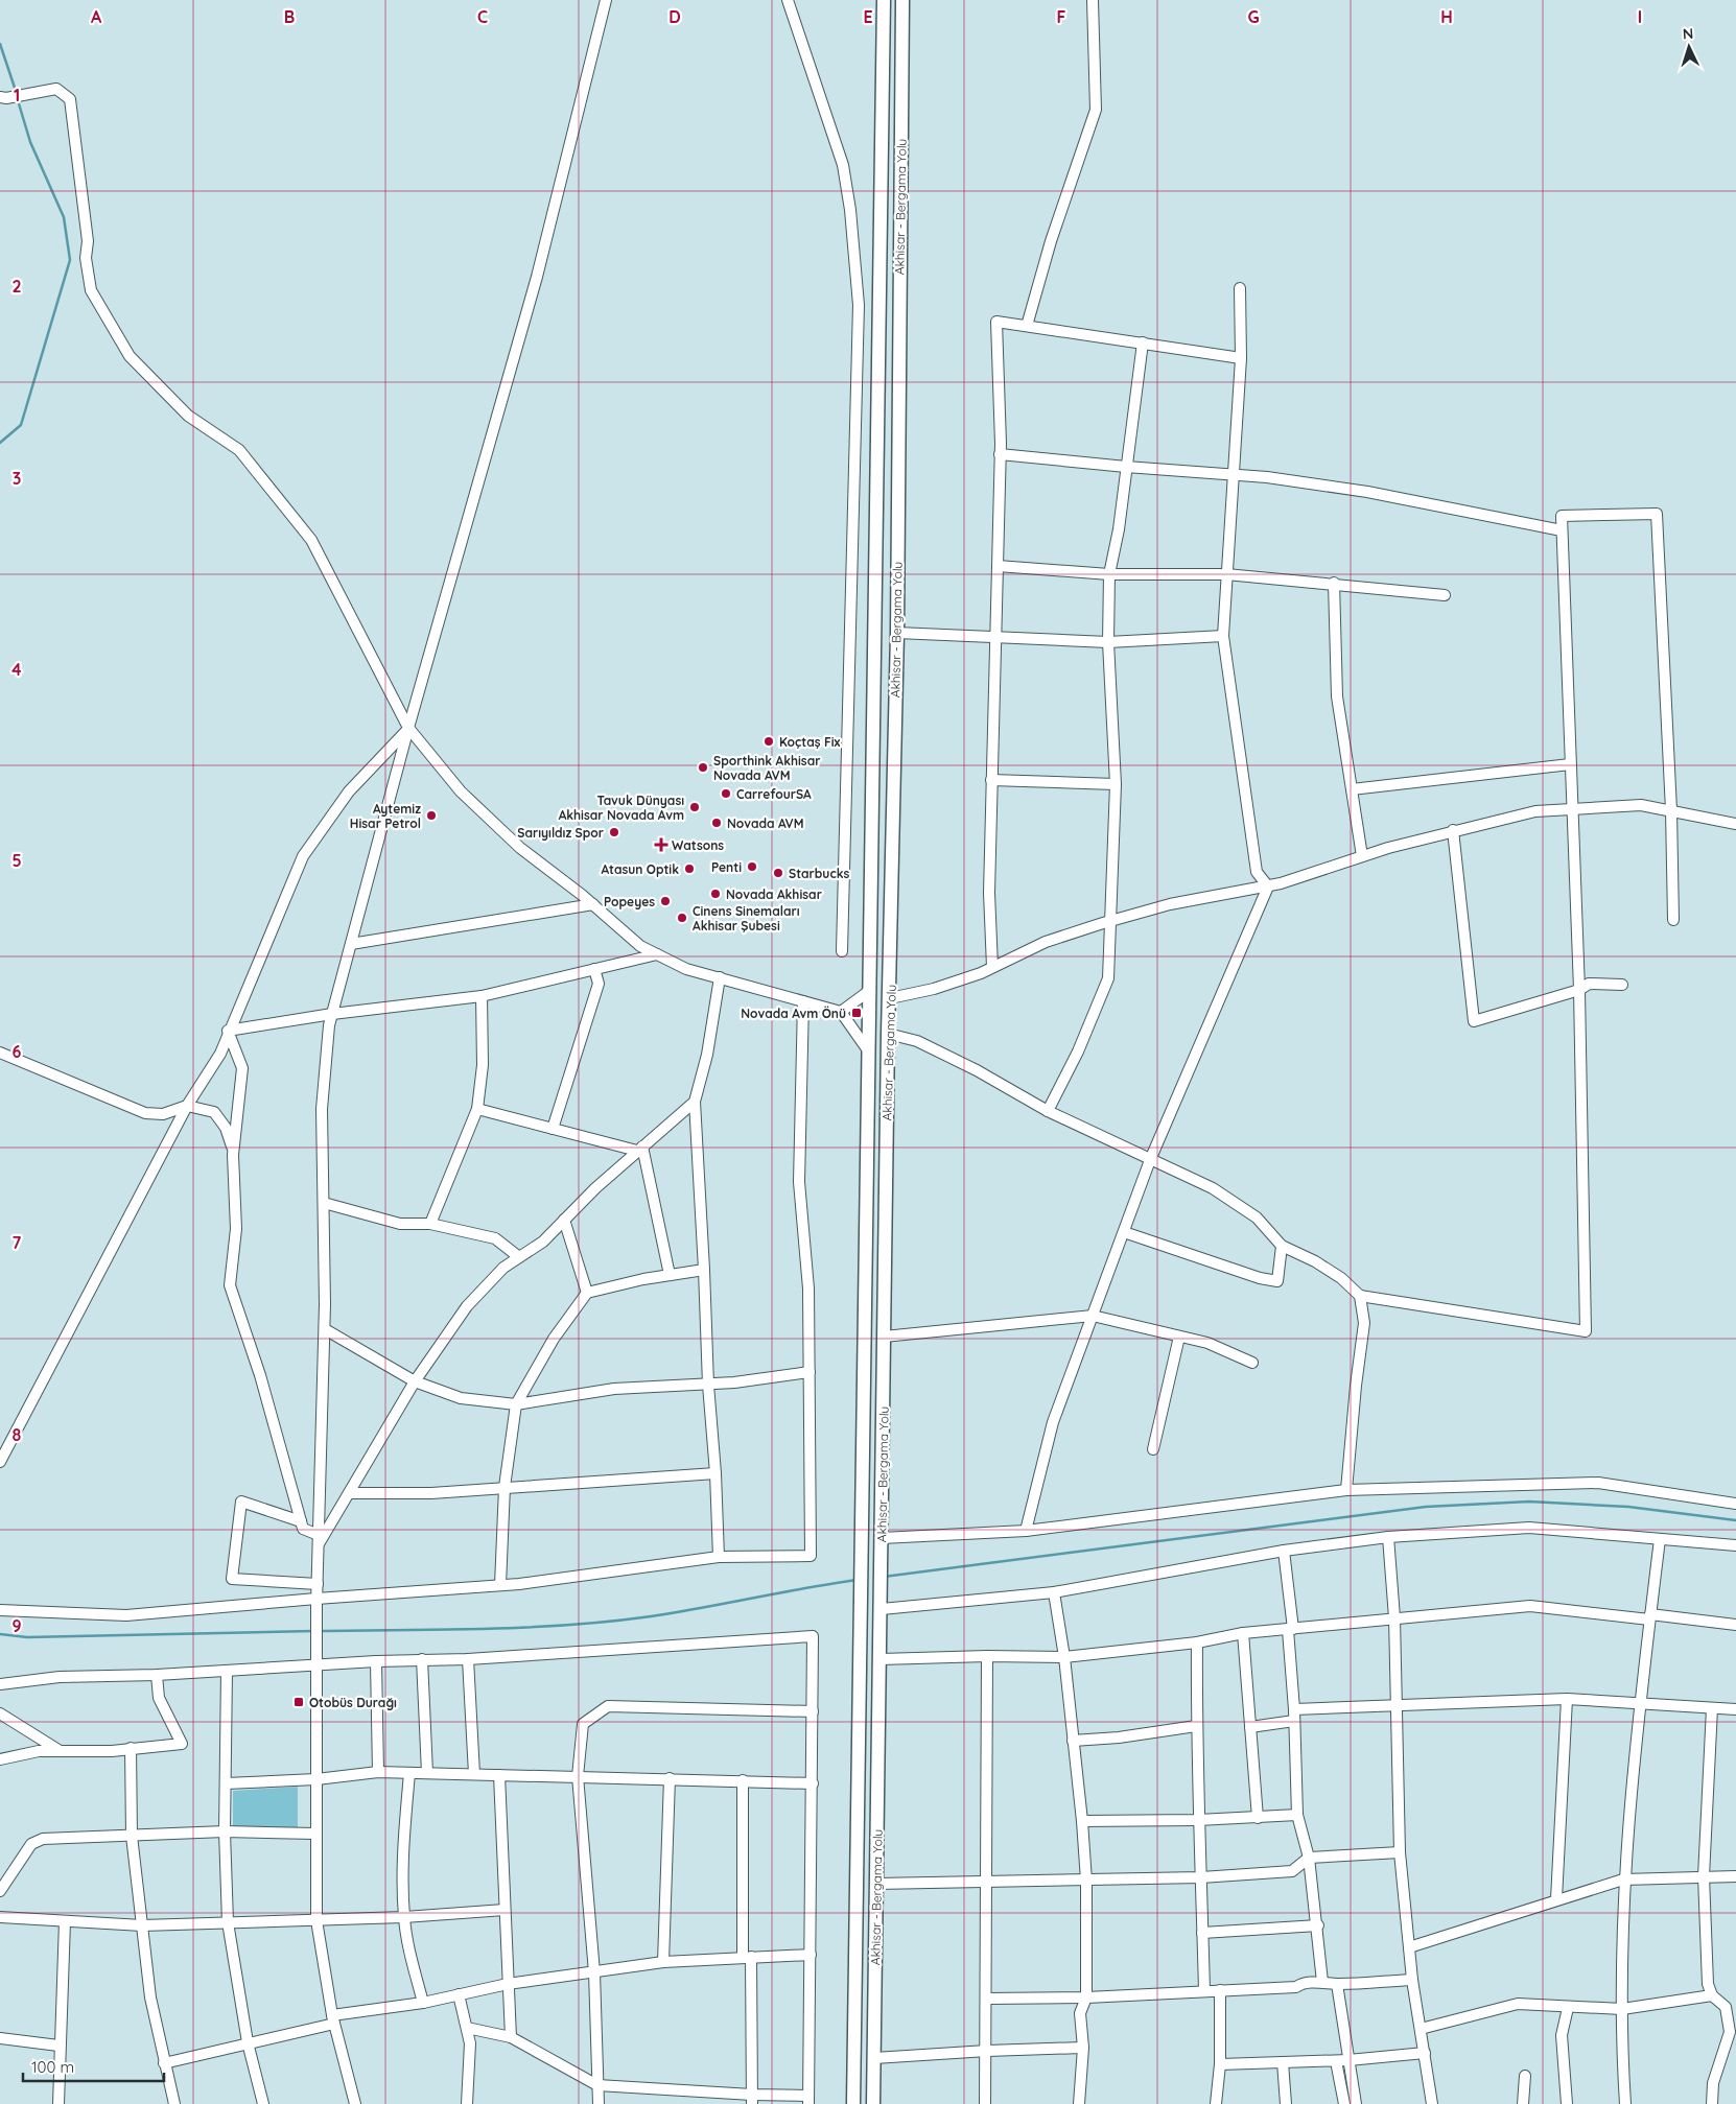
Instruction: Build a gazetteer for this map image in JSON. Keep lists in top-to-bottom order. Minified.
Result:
{"streets":{"main road":["Akhisar - Bergama Yolu"]},"places":{"other":["Koçtaş Fix","Sporthink Akhisar Novada AVM","CarrefourSA","Tavuk Dünyası Akhisar Novada Avm","Aytemiz Hisar Petrol","Novada AVM","Sarıyıldız Spor","Penti","Atasun Optik","Starbucks","Novada Akhisar","Popeyes","Cinens Sinemaları Akhisar Şubesi"],"health":["Watsons"],"transit":["Novada Avm Önü","Otobüs Durağı"]},"scale_bar":"100 m","north":"top","grid":{"columns":["A","B","C","D","E","F","G","H","I"],"rows":["1","2","3","4","5","6","7","8","9"]}}
